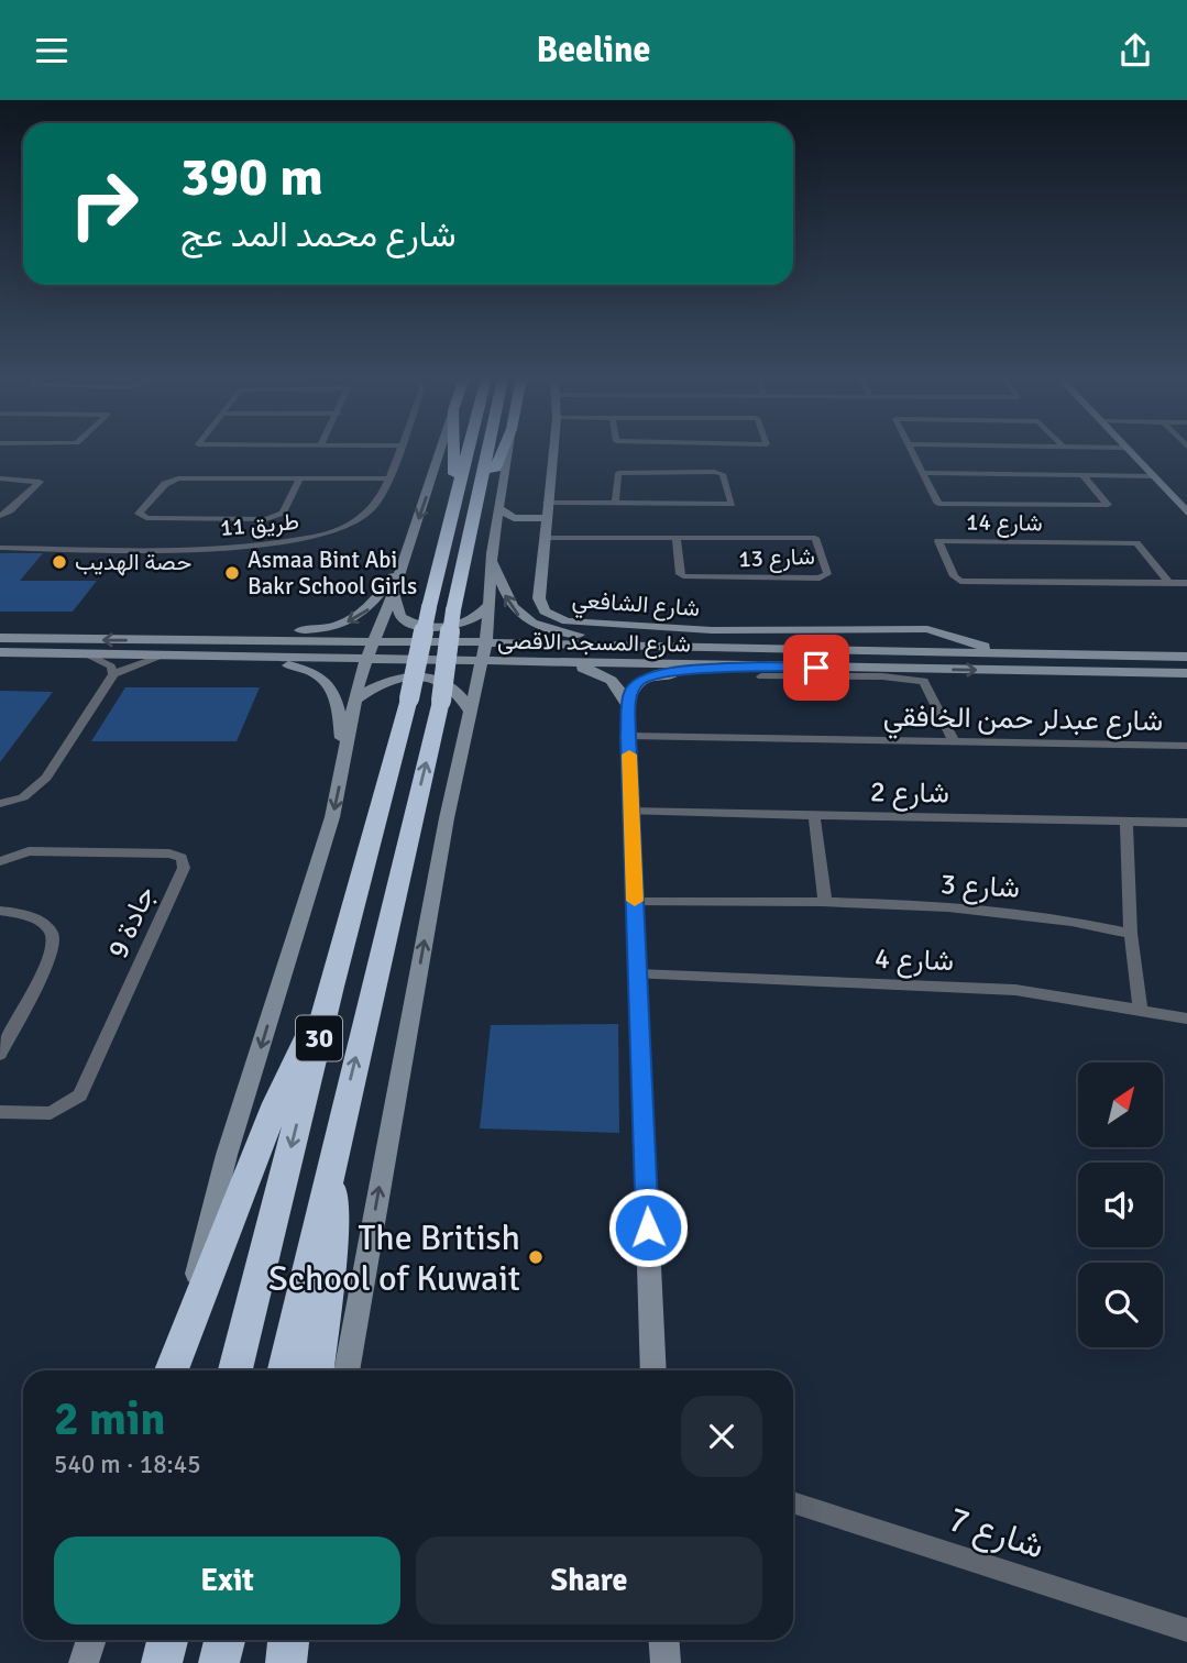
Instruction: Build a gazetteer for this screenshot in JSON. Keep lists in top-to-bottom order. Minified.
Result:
{"streets":{"highway":["30"],"main road":["شارع الشافعي","شارع المسجد الاقصى"],"street":["شارع 14","طريق 11","شارع 13","شارع عبدلر حمن الخافقي","شارع 2","شارع 3","جادة 9","شارع 4","شارع 7"]},"crossings":[["شارع 13","شارع الشافعي"],["شارع الشافعي","شارع المسجد الاقصى"]],"places":["حصة الهديب","Asmaa Bint Abi Bakr School Girls","The British School of Kuwait"],"north":"top right","page":{"header":"Beeline","turn":["390 m","شارع محمد المد عج"],"heading":["2 min","540 m · 18:45"],"buttons":["Exit","Share"]}}
